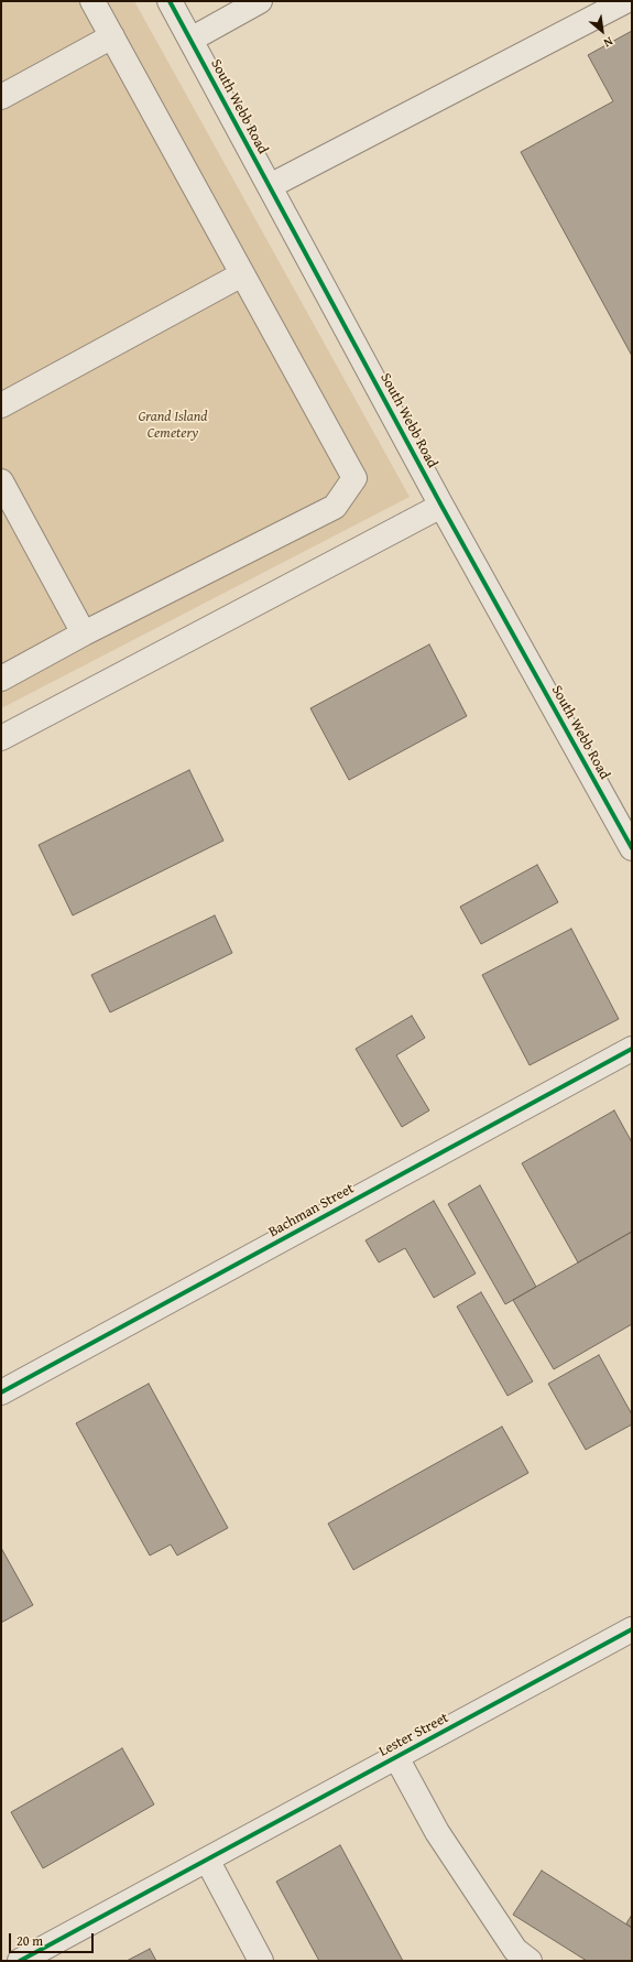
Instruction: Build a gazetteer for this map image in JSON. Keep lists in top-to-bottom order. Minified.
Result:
{"streets":{"street":["South Webb Road","Bachman Street","Lester Street"]},"parks":["Grand Island Cemetery"],"scale_bar":"20 m","north":"bottom right"}
